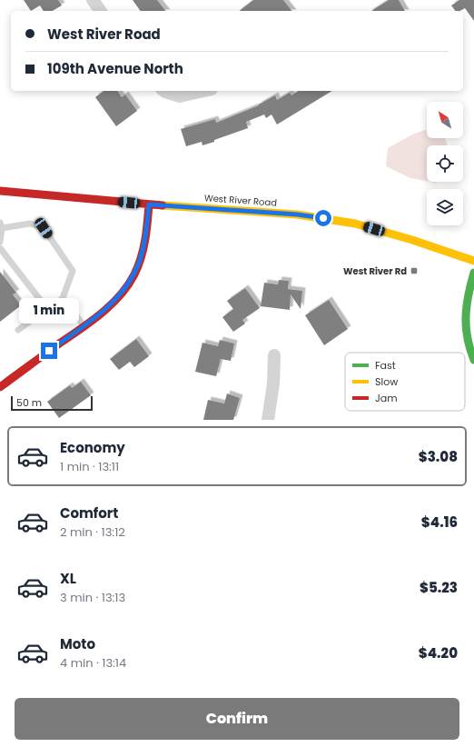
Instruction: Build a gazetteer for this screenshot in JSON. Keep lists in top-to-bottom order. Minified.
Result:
{"streets":{"main road":["West River Road"]},"places":{"transit":["West River Rd"]},"legend":["Fast","Slow","Jam"],"scale_bar":"50 m","north":"top left","page":{"banner":["West River Road","109th Avenue North"],"bubble":"1 min","scale":"50 m","list":[{"name":"Economy","note":"1 min · 13:11","value":"$3.08"},{"name":"Comfort","note":"2 min · 13:12","value":"$4.16"},{"name":"XL","note":"3 min · 13:13","value":"$5.23"},{"name":"Moto","note":"4 min · 13:14","value":"$4.20"}],"buttons":"Confirm"}}
